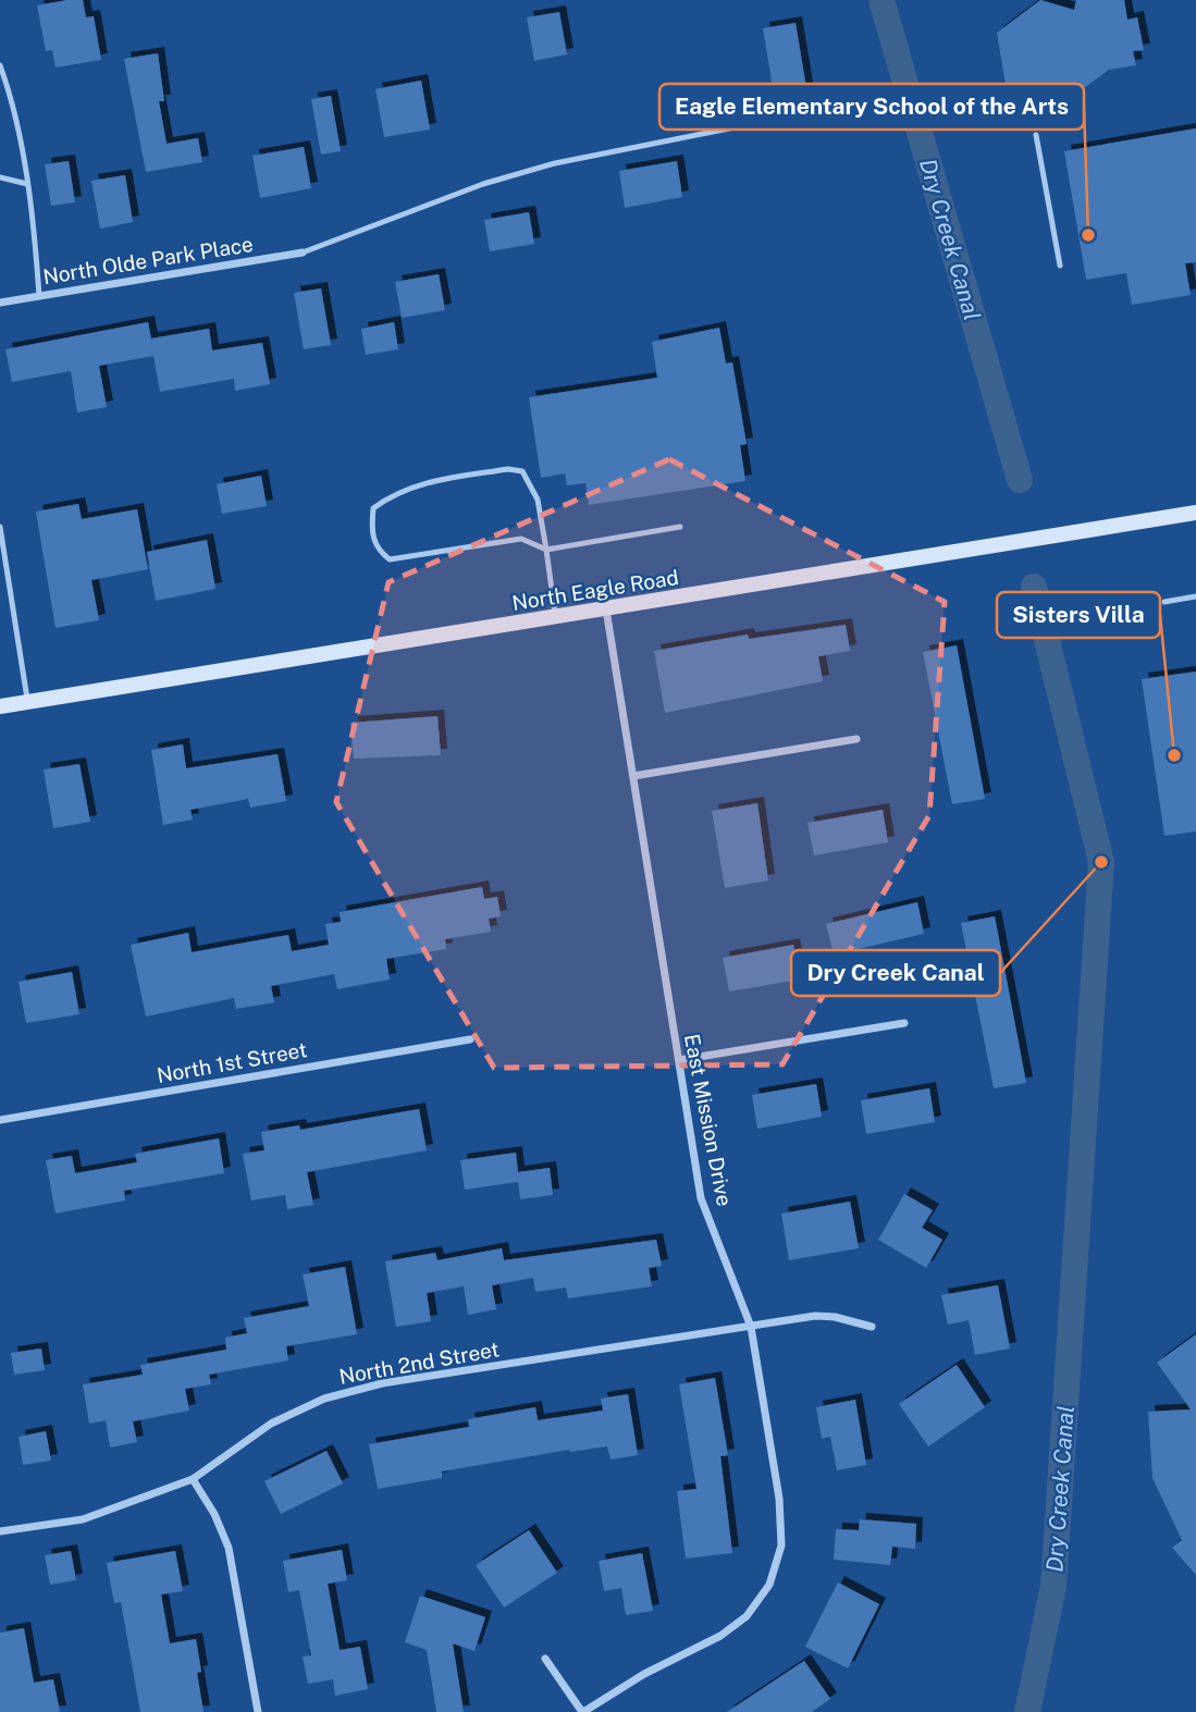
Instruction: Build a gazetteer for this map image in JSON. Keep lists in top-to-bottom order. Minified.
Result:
{"streets":{"main road":["North Eagle Road"],"street":["North Olde Park Place","North 1st Street","East Mission Drive","North 2nd Street"]},"crossings":[["North Eagle Road","East Mission Drive"],["East Mission Drive","North 2nd Street"]],"water":["Dry Creek Canal"],"places":["Eagle Elementary School of the Arts","Sisters Villa","Dry Creek Canal"]}
